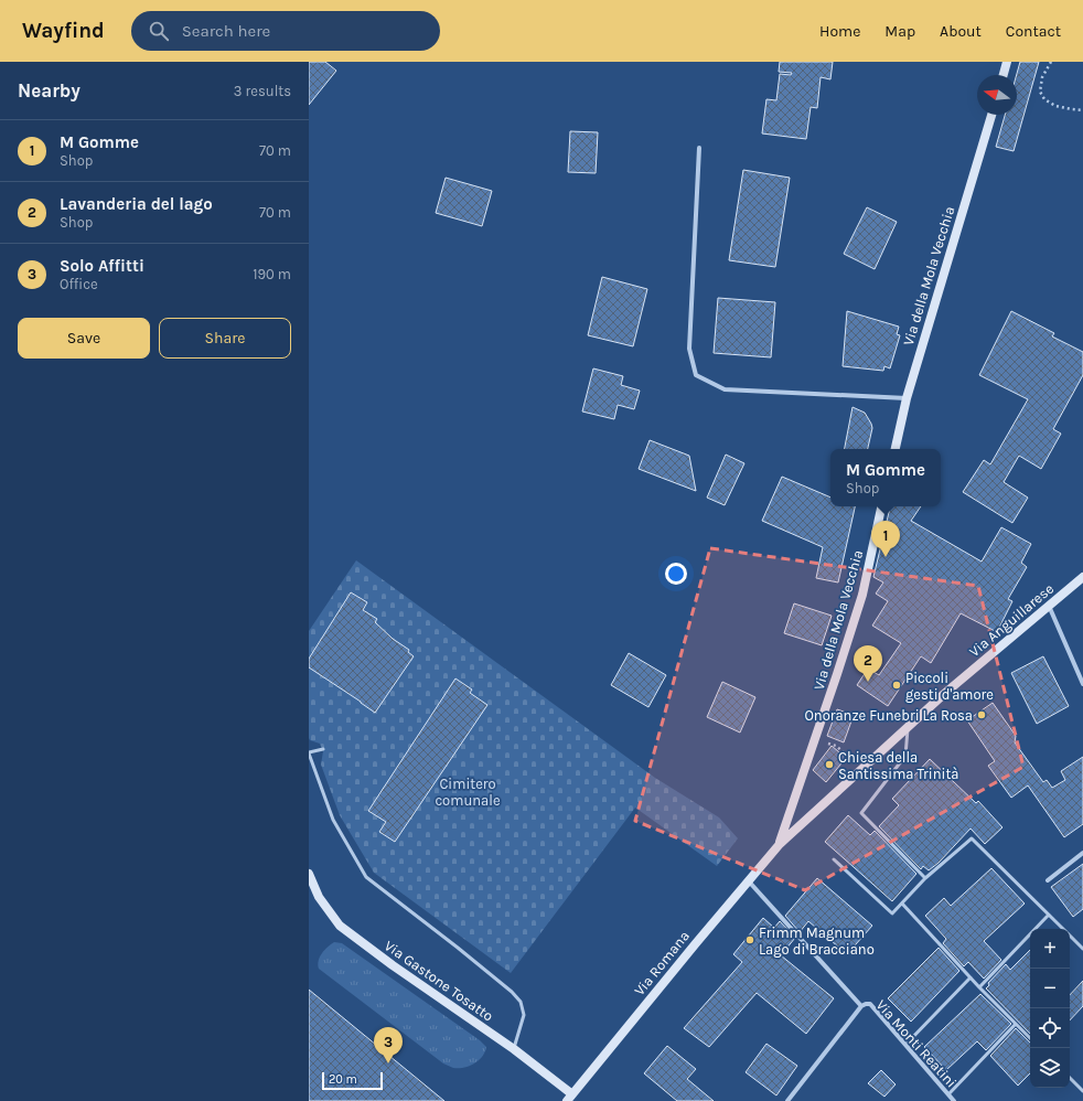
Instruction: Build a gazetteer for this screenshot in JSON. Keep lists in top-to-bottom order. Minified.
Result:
{"streets":{"street":["Via della Mola Vecchia","Via Anguillarese","Via Romana","Via Gastone Tosatto","Via Monti Reatini"]},"crossings":[["Via della Mola Vecchia","Via Anguillarese"],["Via della Mola Vecchia","Via Romana"],["Via Anguillarese","Via Romana"],["Via Romana","Via Gastone Tosatto"],["Via Romana","Via Monti Reatini"]],"parks":["Cimitero comunale"],"places":["Piccoli gesti d'amore","Onoranze Funebri La Rosa","Chiesa della Santissima Trinità","Frimm Magnum Lago di Bracciano"],"scale_bar":"20 m","north":"left","page":{"header":"Wayfind","search":"Search here","nav":["Home","Map","About","Contact"],"heading":["Nearby","3 results"],"list":[{"mark":"1","name":"M Gomme","note":"Shop","value":"70 m"},{"mark":"2","name":"Lavanderia del lago","note":"Shop","value":"70 m"},{"mark":"3","name":"Solo Affitti","note":"Office","value":"190 m"}],"buttons":["Save","Share"],"popup":["M Gomme","Shop"],"pins":["1","2","3"],"map_buttons":["+","−"],"scale":"20 m"}}
